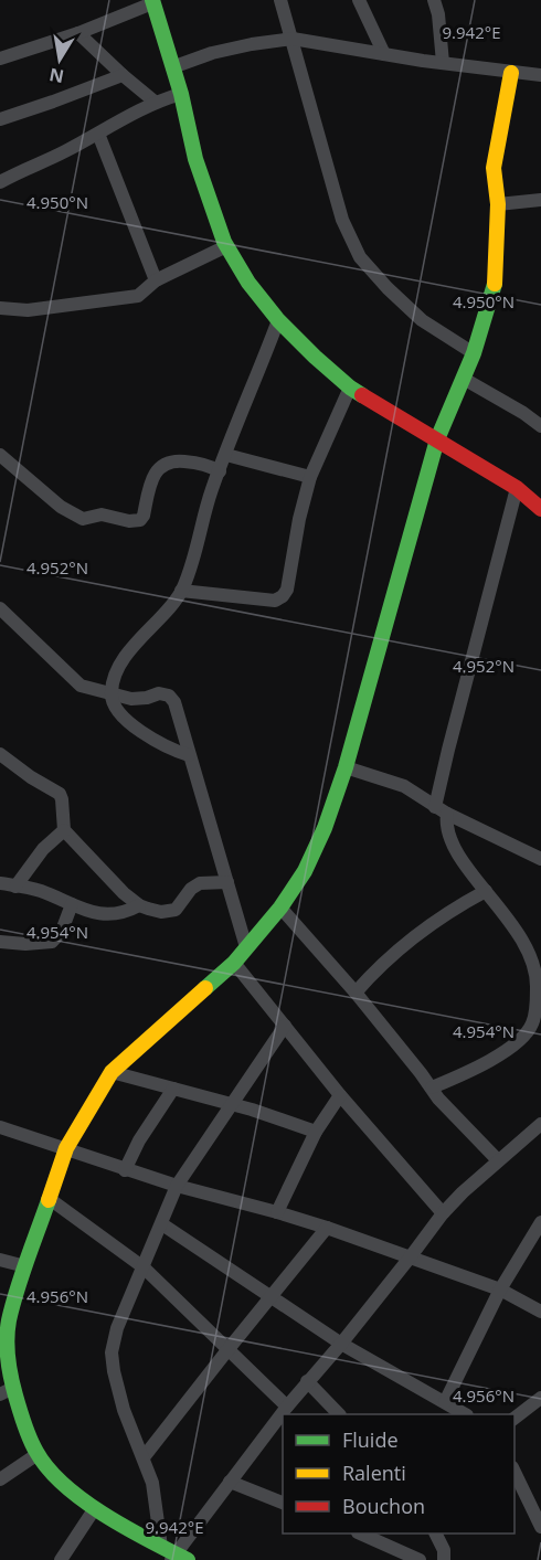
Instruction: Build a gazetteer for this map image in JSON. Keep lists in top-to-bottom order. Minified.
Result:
{"legend":["Fluide","Ralenti","Bouchon"],"north":"bottom","coordinates":["9.942°E","4.950°N","4.952°N","4.954°N","4.956°N"]}
